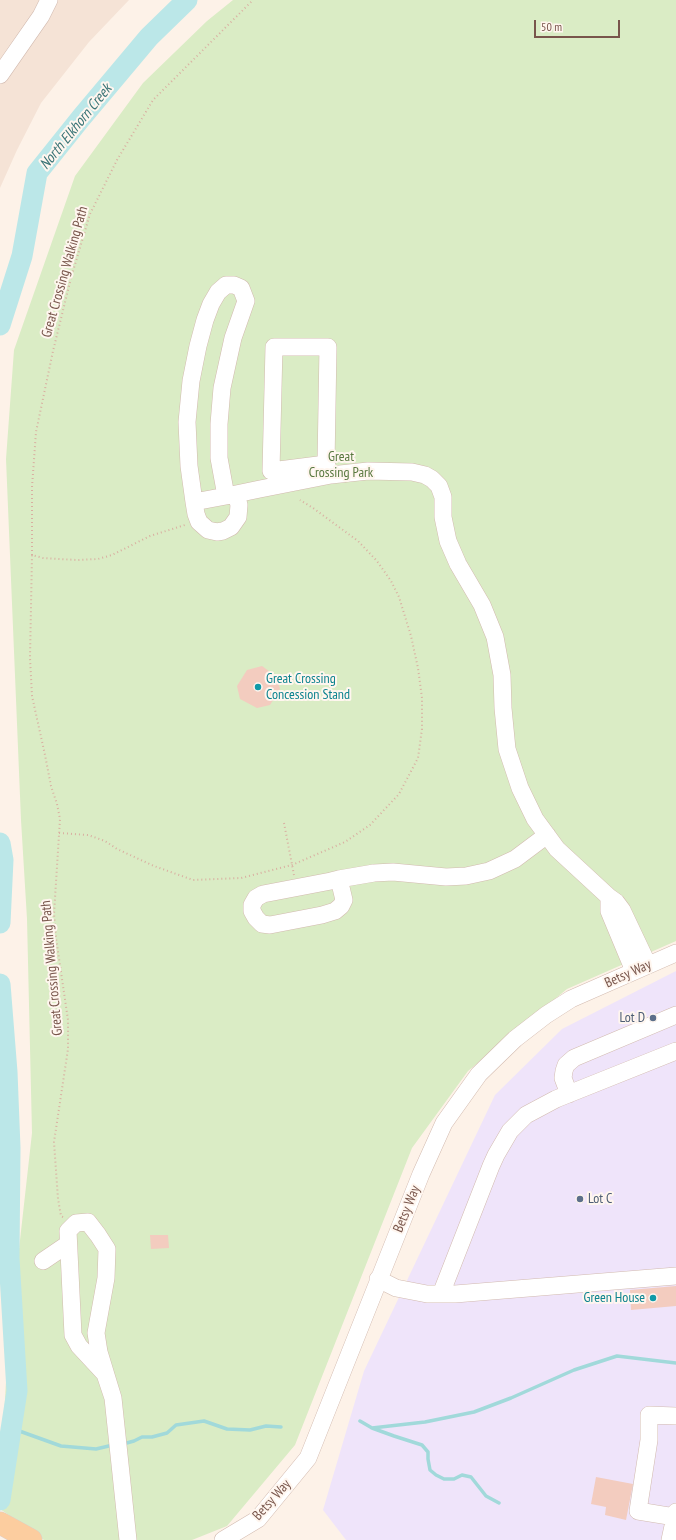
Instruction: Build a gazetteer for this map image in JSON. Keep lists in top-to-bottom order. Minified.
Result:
{"streets":{"street":["Betsy Way"],"path":["Great Crossing Walking Path"]},"water":["North Elkhorn Creek"],"parks":["Great Crossing Park"],"places":["Great Crossing Concession Stand","Lot D","Lot C","Green House"],"scale_bar":"50 m"}
